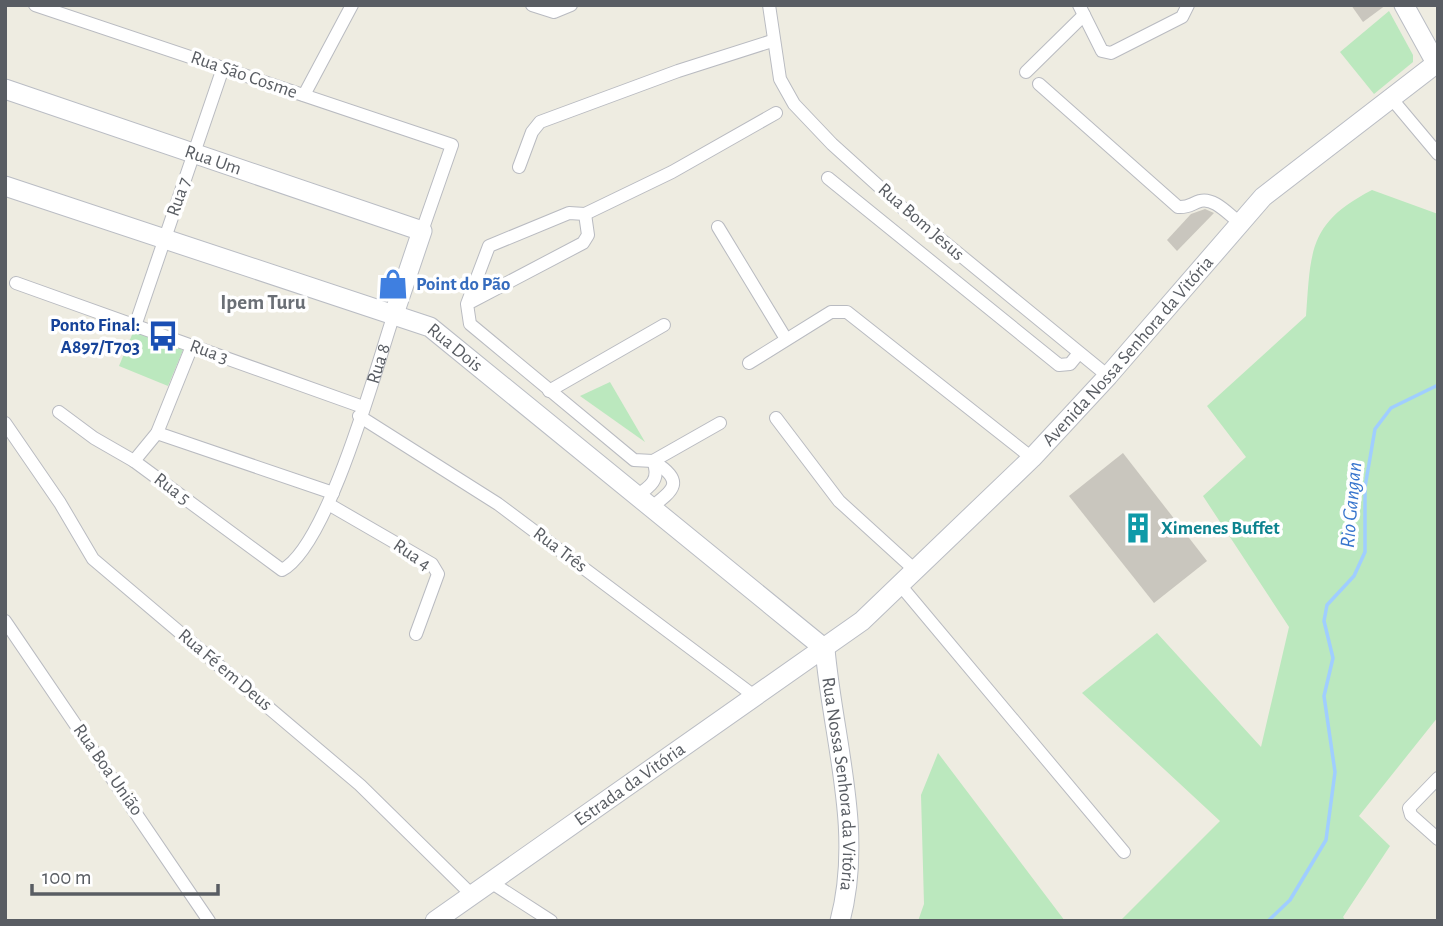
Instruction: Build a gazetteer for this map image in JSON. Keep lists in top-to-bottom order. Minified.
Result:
{"streets":{"main road":["Rua Um","Rua Dois","Avenida Nossa Senhora da Vitória","Rua 8","Estrada da Vitória","Rua Nossa Senhora da Vitória"],"street":["Rua São Cosme","Rua 7","Rua Bom Jesus","Rua 3","Rua 5","Rua Três","Rua 4","Rua Fé em Deus","Rua Boa União"]},"crossings":[["Rua São Cosme","Rua 7"],["Rua São Cosme","Rua 8"],["Rua Um","Rua 7"],["Rua Um","Rua 8"],["Rua 7","Rua Dois"],["Rua 7","Rua 3"],["Rua Bom Jesus","Avenida Nossa Senhora da Vitória"],["Rua Dois","Avenida Nossa Senhora da Vitória"],["Rua Dois","Rua 8"],["Rua Dois","Estrada da Vitória"],["Rua Dois","Rua Nossa Senhora da Vitória"],["Avenida Nossa Senhora da Vitória","Estrada da Vitória"],["Avenida Nossa Senhora da Vitória","Rua Nossa Senhora da Vitória"],["Rua 3","Rua 8"],["Rua 3","Rua Três"],["Rua 8","Rua 5"],["Rua 8","Rua Três"],["Rua 8","Rua 4"],["Rua Três","Estrada da Vitória"],["Rua Fé em Deus","Estrada da Vitória"],["Estrada da Vitória","Rua Nossa Senhora da Vitória"]],"districts":["Ipem Turu"],"water":["Rio Gangan"],"places":{"shop":["Point do Pão"],"bus stop":["Ponto Final: A897/T703"],"building":["Ximenes Buffet"]},"scale_bar":"100 m"}
